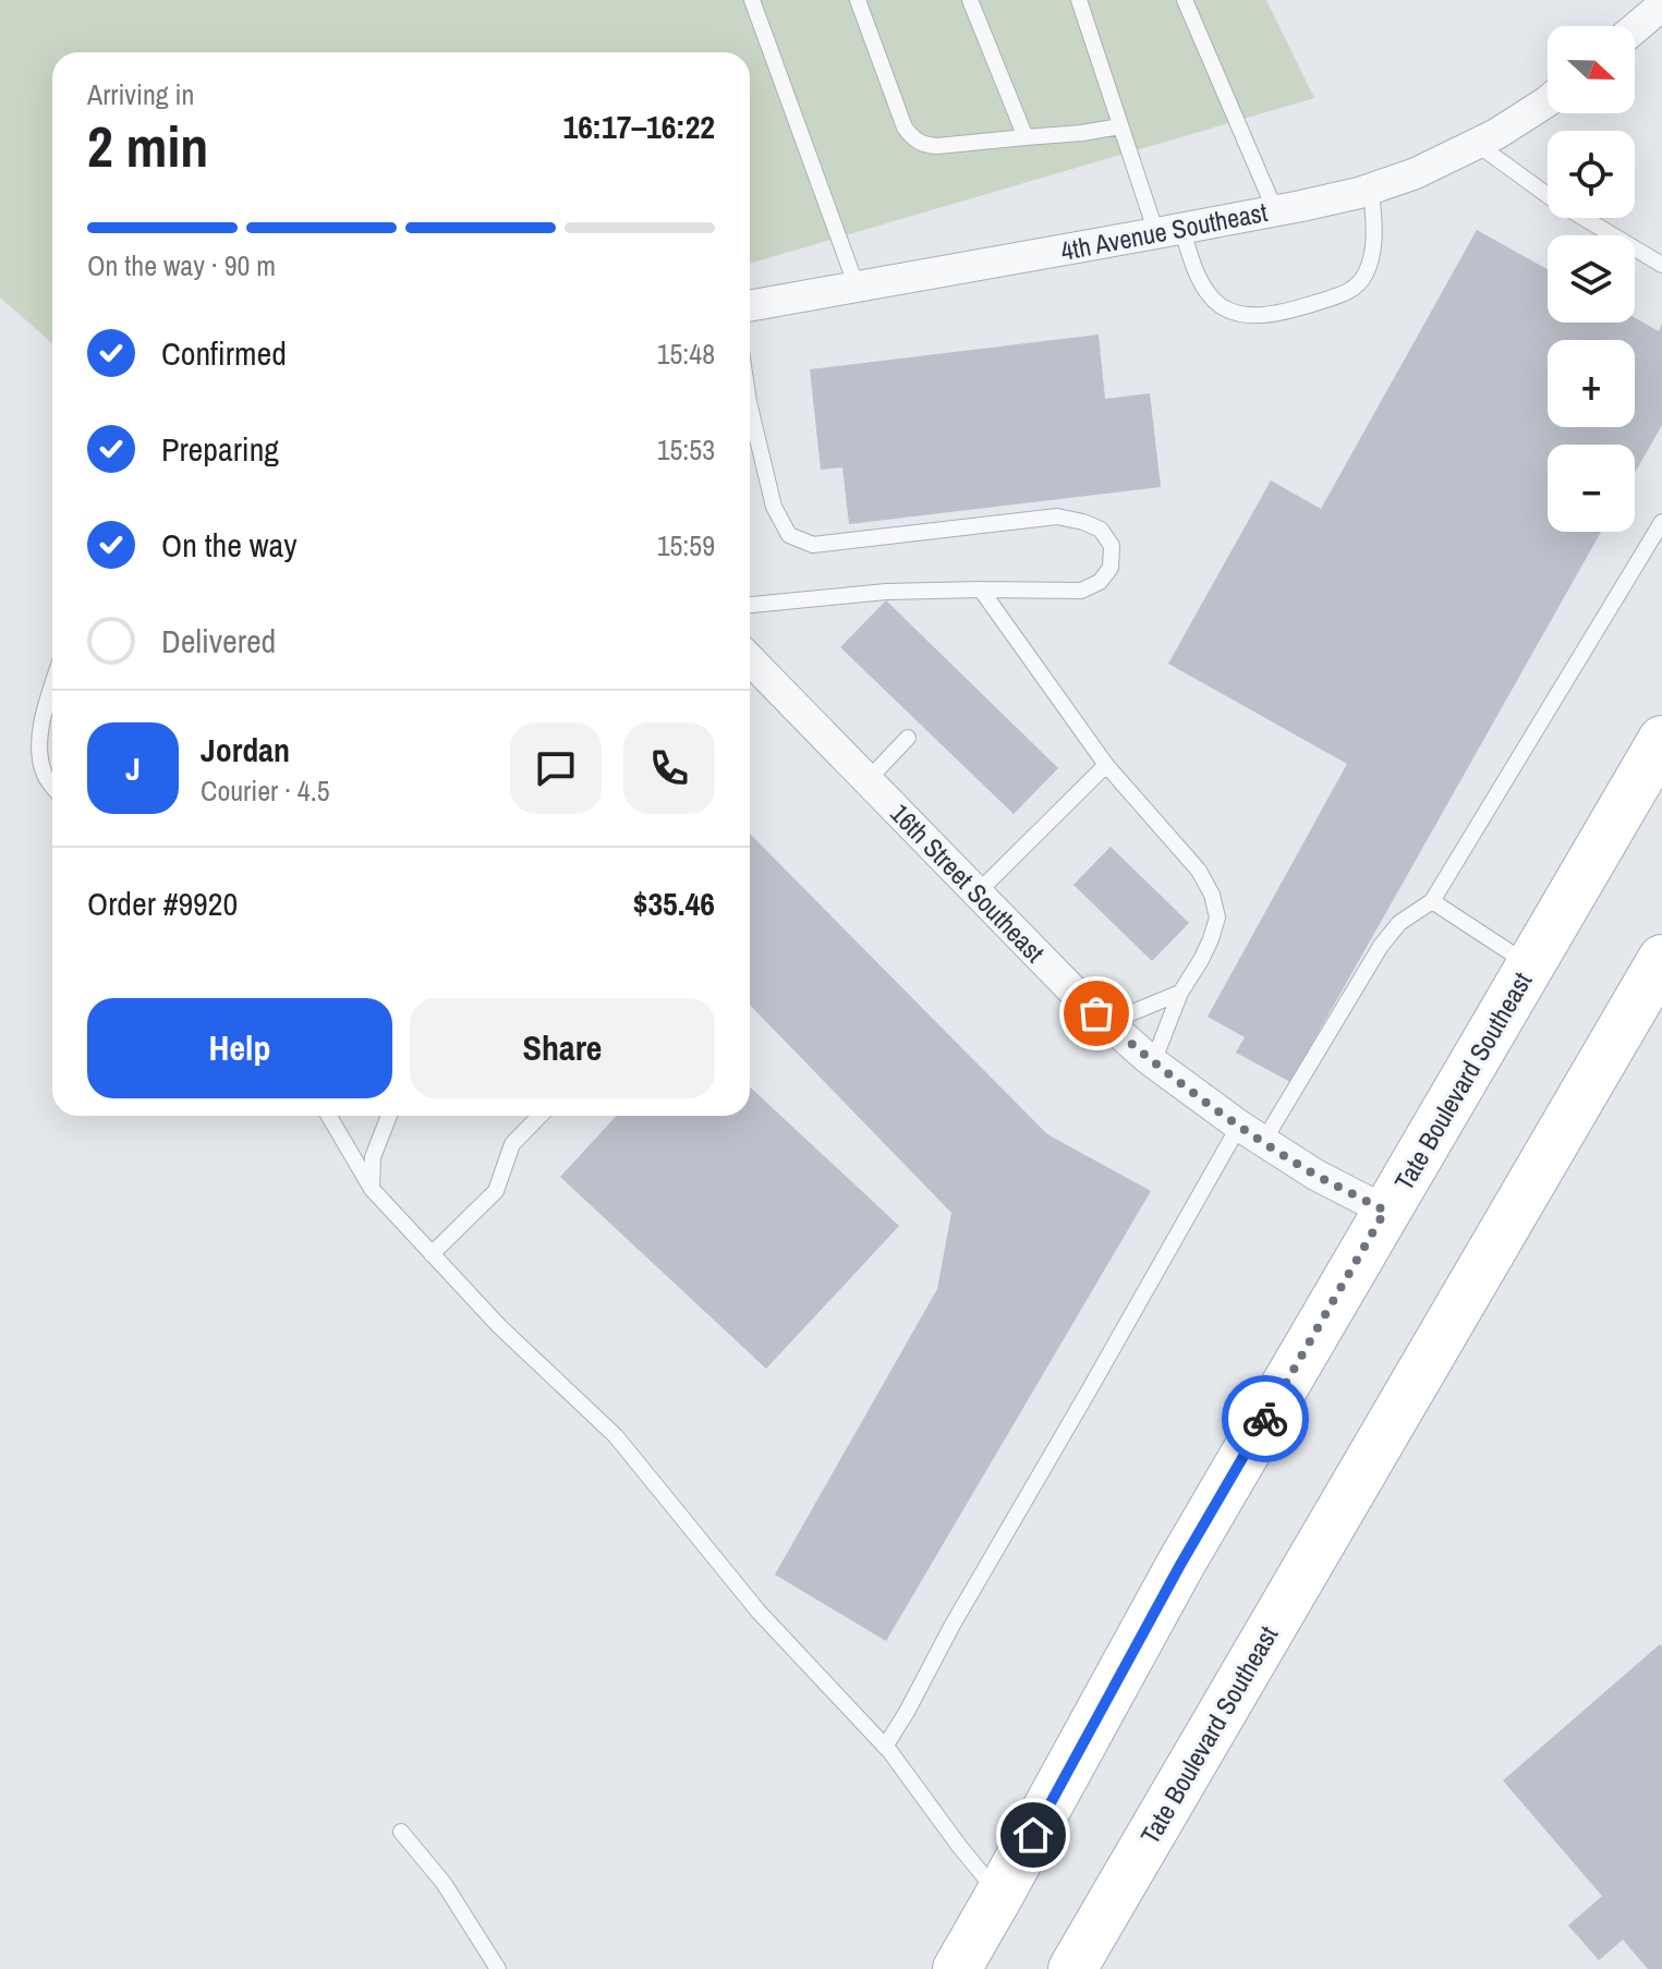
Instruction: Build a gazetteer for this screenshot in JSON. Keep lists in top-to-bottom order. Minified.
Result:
{"streets":{"main road":["Tate Boulevard Southeast"],"street":["4th Avenue Southeast","16th Street Southeast"]},"crossings":[["16th Street Southeast","Tate Boulevard Southeast"]],"north":"right","page":{"map_buttons":["+","−"],"heading":["2 min","Arriving in","16:17–16:22"],"panel":["Jordan","Courier · 4.5","Order #9920","$35.46"],"bar":"On the way · 90 m","list":[["Confirmed","15:48"],["Preparing","15:53"],["On the way","15:59"],"Delivered"],"round":"J","buttons":["Help","Share"]}}
